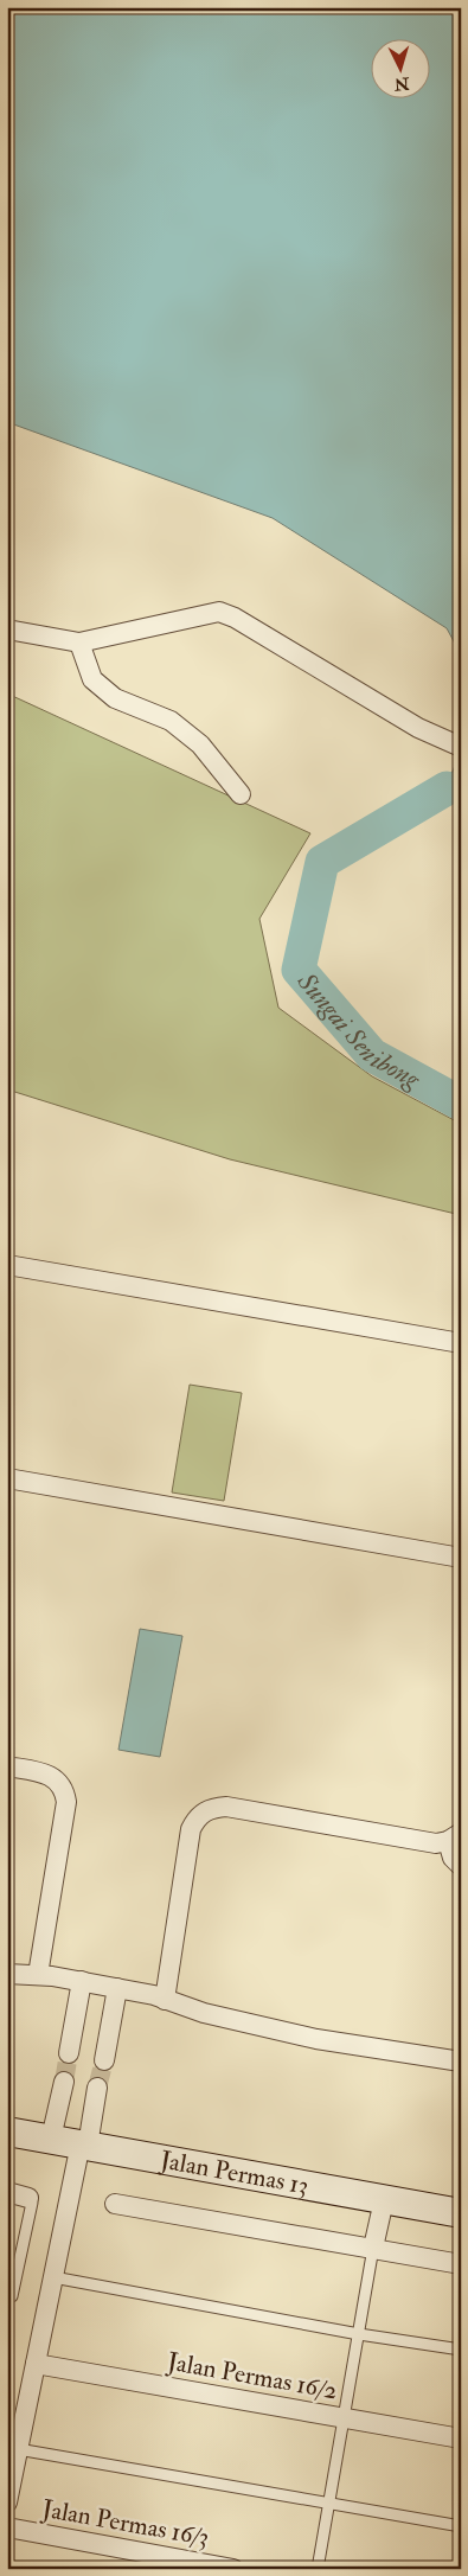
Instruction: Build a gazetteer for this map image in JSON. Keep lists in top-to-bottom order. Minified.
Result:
{"streets":{"main road":["Jalan Permas 13"],"street":["Jalan Permas 16/2","Jalan Permas 16/3"]},"water":["Sungai Senibong"],"north":"bottom"}
